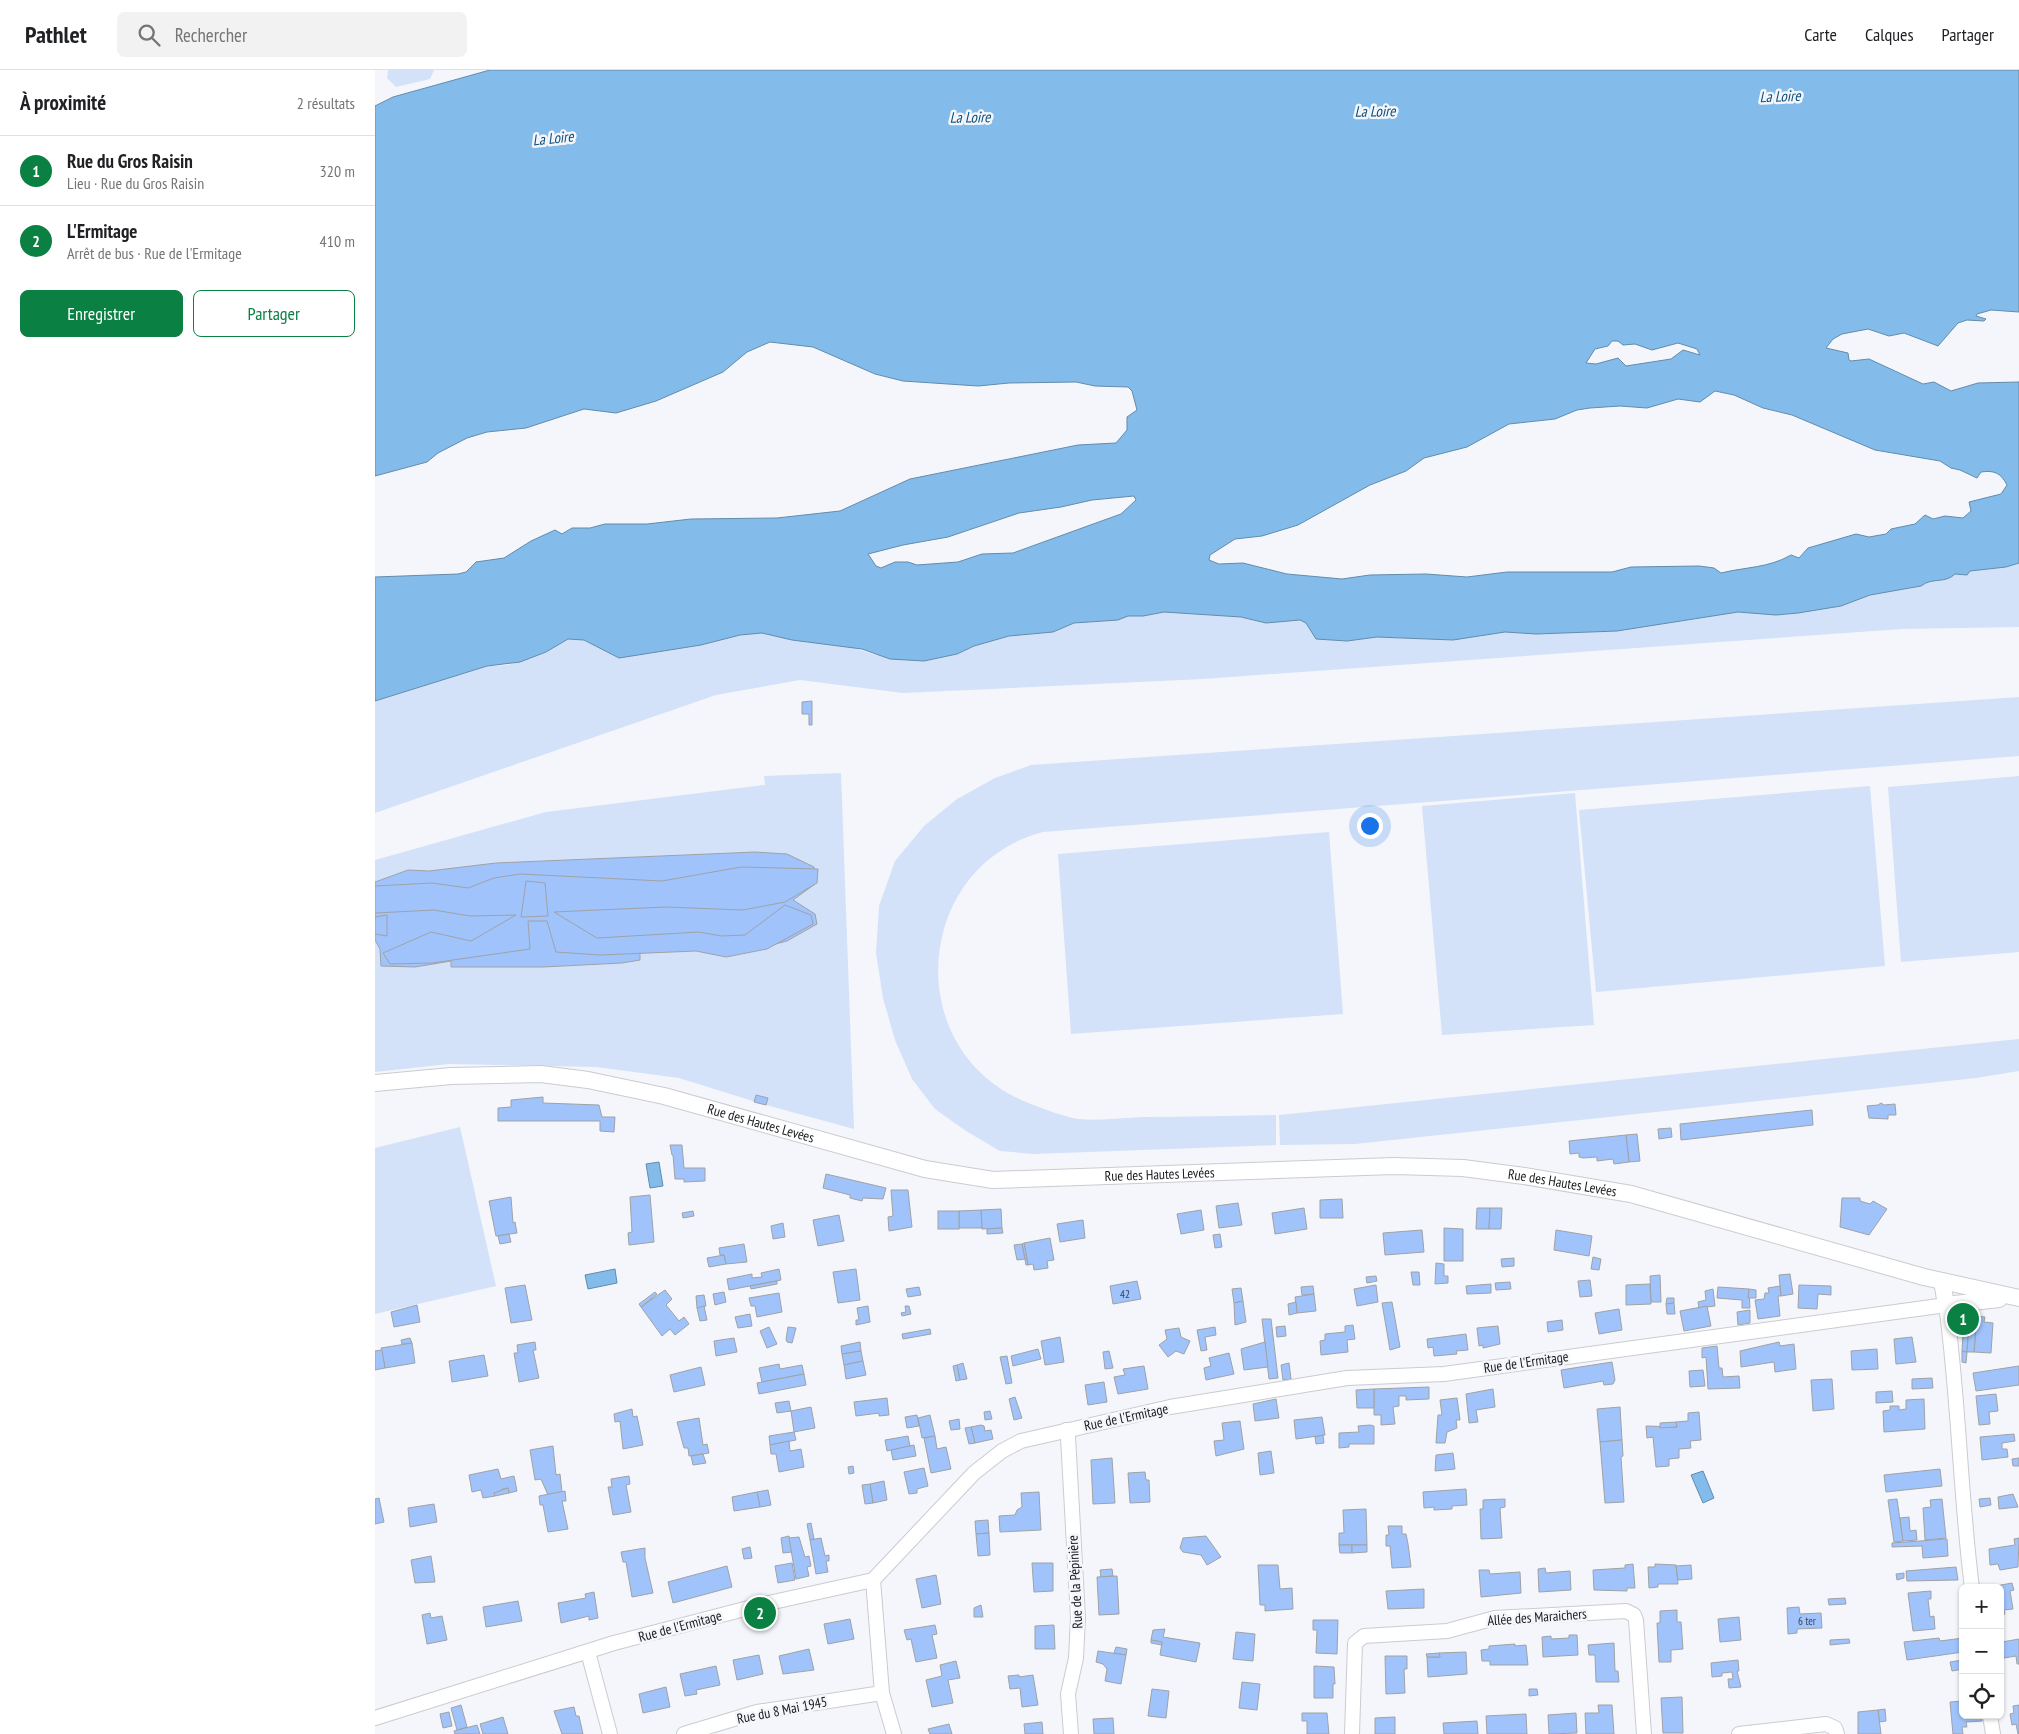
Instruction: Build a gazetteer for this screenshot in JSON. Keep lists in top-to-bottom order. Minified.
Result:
{"streets":{"street":["Rue des Hautes Levées","Rue de l'Ermitage","Rue de la Pépinière","Allée des Maraichers","Rue du 8 Mai 1945"]},"crossings":[["Rue de l'Ermitage","Rue de la Pépinière"]],"water":["La Loire"],"house_numbers":["42","6 ter"],"page":{"header":"Pathlet","search":"Rechercher","nav":["Carte","Calques","Partager"],"heading":["À proximité","2 résultats"],"list":[{"mark":"1","name":"Rue du Gros Raisin","note":"Lieu · Rue du Gros Raisin","value":"320 m"},{"mark":"2","name":"L'Ermitage","note":"Arrêt de bus · Rue de l'Ermitage","value":"410 m"}],"buttons":["Enregistrer","Partager"],"pins":["1","2"],"map_buttons":["+","−"]}}
